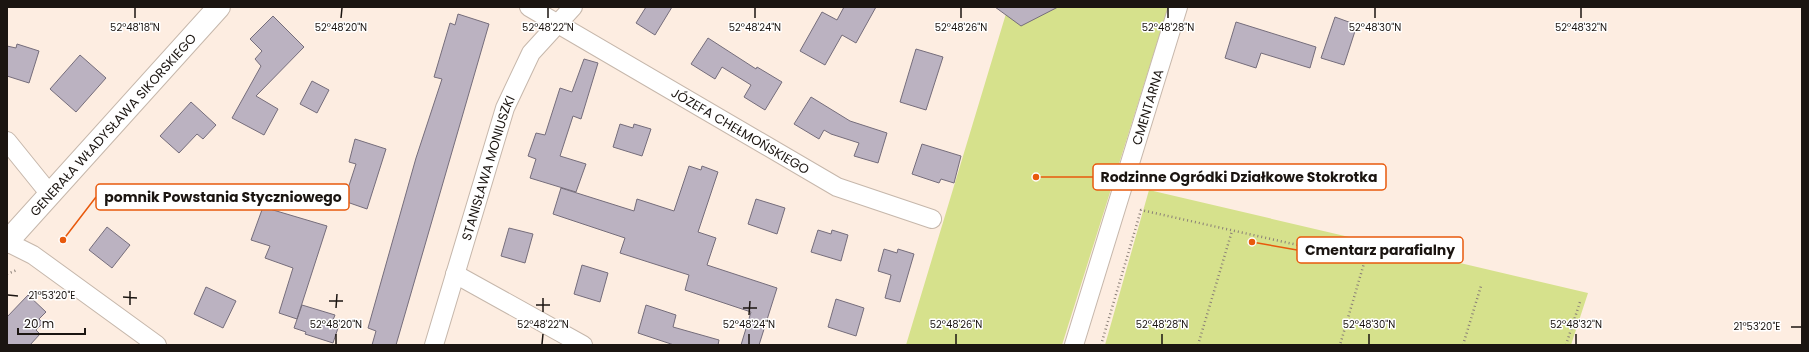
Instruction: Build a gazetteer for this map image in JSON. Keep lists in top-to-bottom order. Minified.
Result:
{"streets":{"street":["CMENTARNA","GENERAŁA WŁADYSŁAWA SIKORSKIEGO","JÓZEFA CHEŁMOŃSKIEGO","STANISŁAWA MONIUSZKI"]},"crossings":[["JÓZEFA CHEŁMOŃSKIEGO","STANISŁAWA MONIUSZKI"]],"places":["Rodzinne Ogródki Działkowe Stokrotka","pomnik Powstania Styczniowego","Cmentarz parafialny"],"scale_bar":"20 m","coordinates":["52°48'18\"N","52°48'20\"N","52°48'22\"N","52°48'24\"N","52°48'26\"N","52°48'28\"N","52°48'30\"N","52°48'32\"N","21°53'20\"E"]}
